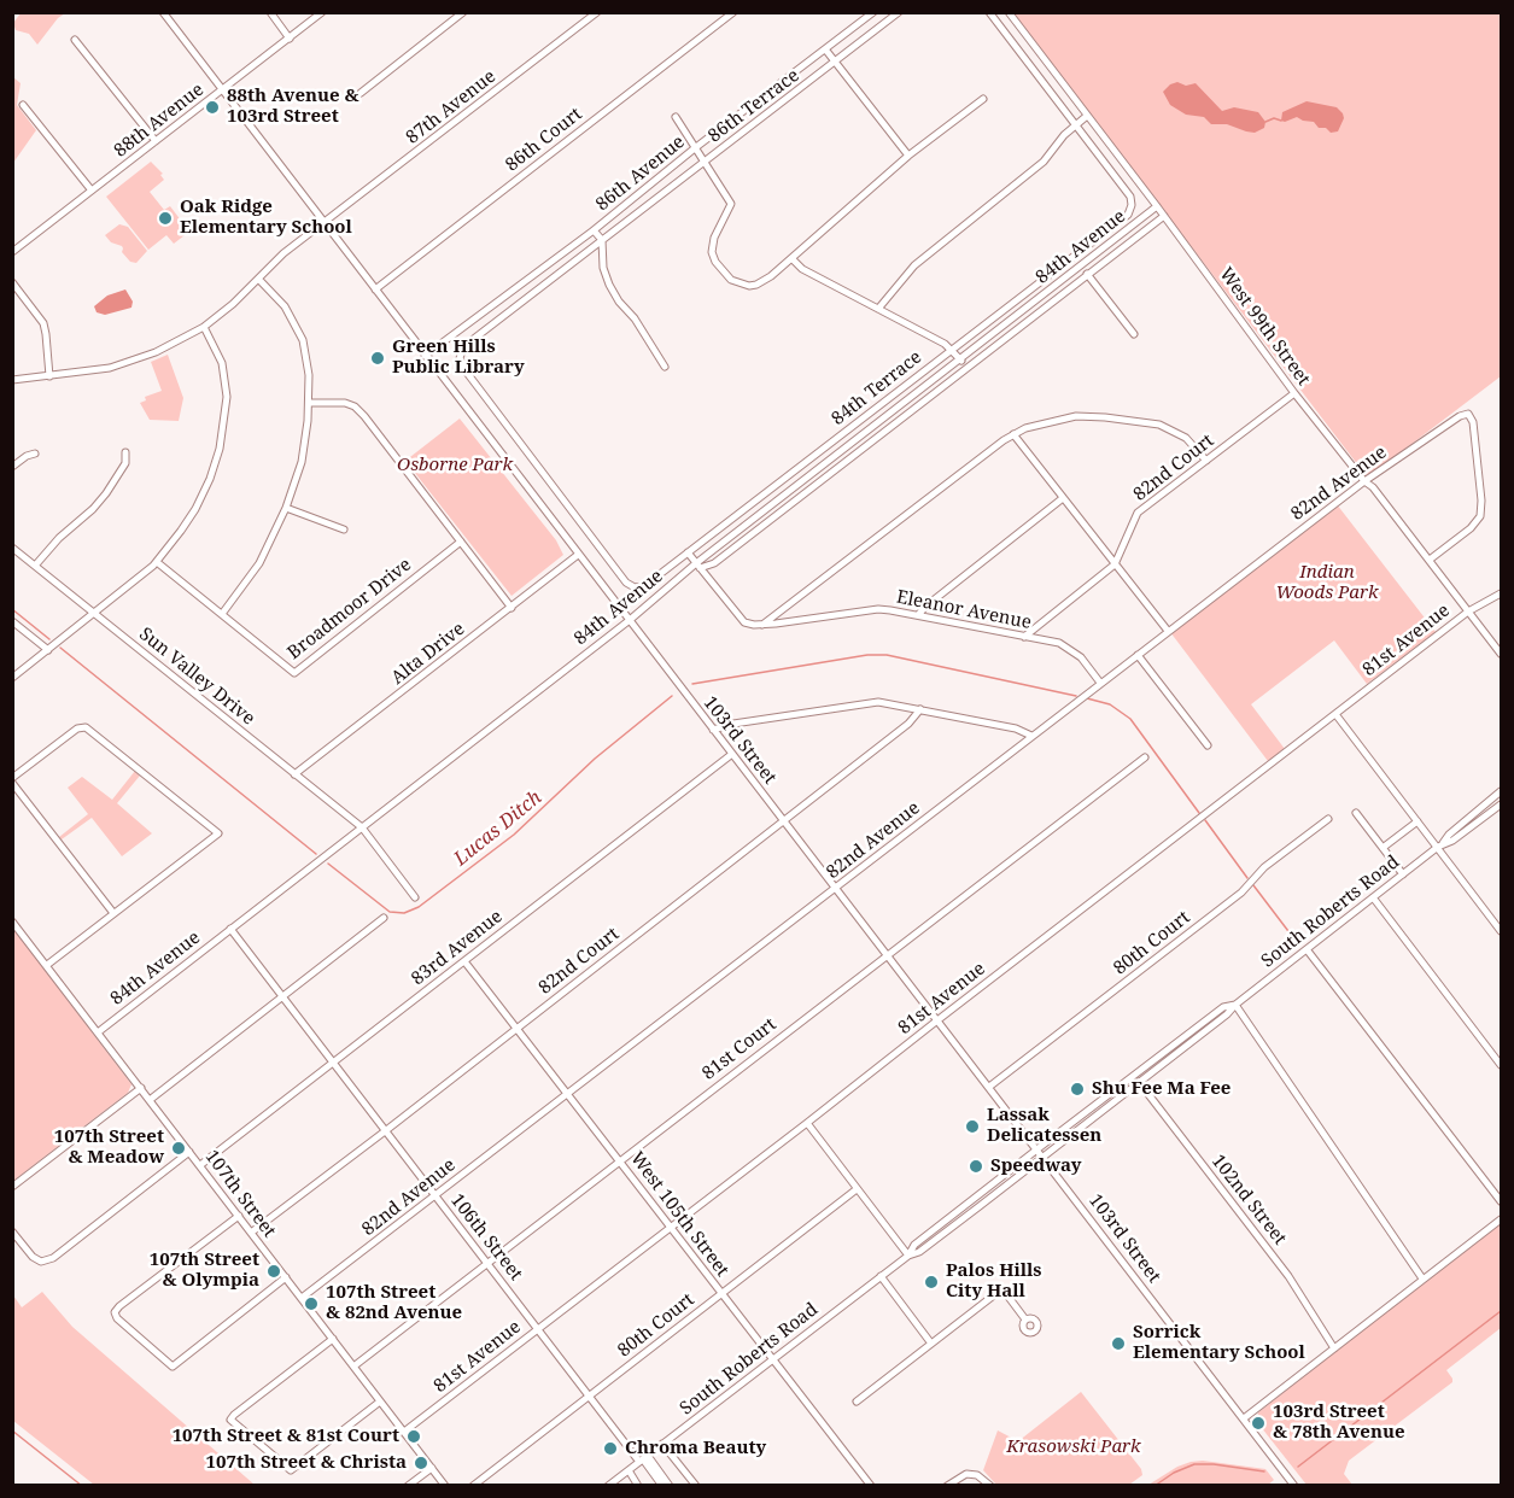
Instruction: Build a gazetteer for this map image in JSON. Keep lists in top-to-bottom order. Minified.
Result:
{"streets":{"street":["86th Terrace","87th Avenue","88th Avenue","86th Court","86th Avenue","84th Avenue","West 99th Street","84th Terrace","82nd Court","82nd Avenue","Broadmoor Drive","Eleanor Avenue","81st Avenue","Alta Drive","Sun Valley Drive","103rd Street","South Roberts Road","80th Court","83rd Avenue","81st Court","107th Street","102nd Street","West 105th Street","106th Street"]},"crossings":[["86th Terrace","84th Terrace"],["87th Avenue","103rd Street"],["88th Avenue","103rd Street"],["86th Court","103rd Street"],["86th Avenue","103rd Street"],["84th Avenue","West 99th Street"],["84th Avenue","Sun Valley Drive"],["84th Avenue","103rd Street"],["84th Avenue","107th Street"],["84th Avenue","106th Street"],["West 99th Street","82nd Court"],["West 99th Street","82nd Avenue"],["West 99th Street","81st Avenue"],["82nd Court","Eleanor Avenue"],["82nd Court","103rd Street"],["82nd Court","107th Street"],["82nd Court","West 105th Street"],["82nd Court","106th Street"],["82nd Avenue","Eleanor Avenue"],["82nd Avenue","103rd Street"],["82nd Avenue","107th Street"],["82nd Avenue","West 105th Street"],["82nd Avenue","106th Street"],["81st Avenue","103rd Street"],["81st Avenue","107th Street"],["81st Avenue","West 105th Street"],["81st Avenue","106th Street"],["Alta Drive","Sun Valley Drive"],["Alta Drive","103rd Street"],["103rd Street","South Roberts Road"],["103rd Street","80th Court"],["103rd Street","83rd Avenue"],["103rd Street","81st Court"],["South Roberts Road","102nd Street"],["South Roberts Road","West 105th Street"],["South Roberts Road","106th Street"],["80th Court","West 105th Street"],["80th Court","106th Street"],["83rd Avenue","107th Street"],["83rd Avenue","West 105th Street"],["83rd Avenue","106th Street"],["81st Court","107th Street"],["81st Court","West 105th Street"],["81st Court","106th Street"]],"water":["Lucas Ditch"],"parks":["Osborne Park","Indian Woods Park","Krasowski Park"],"places":["88th Avenue & 103rd Street","Oak Ridge Elementary School","Green Hills Public Library","Shu Fee Ma Fee","Lassak Delicatessen","107th Street & Meadow","Speedway","107th Street & Olympia","Palos Hills City Hall","107th Street & 82nd Avenue","Sorrick Elementary School","103rd Street & 78th Avenue","107th Street & 81st Court","Chroma Beauty","107th Street & Christa"]}
